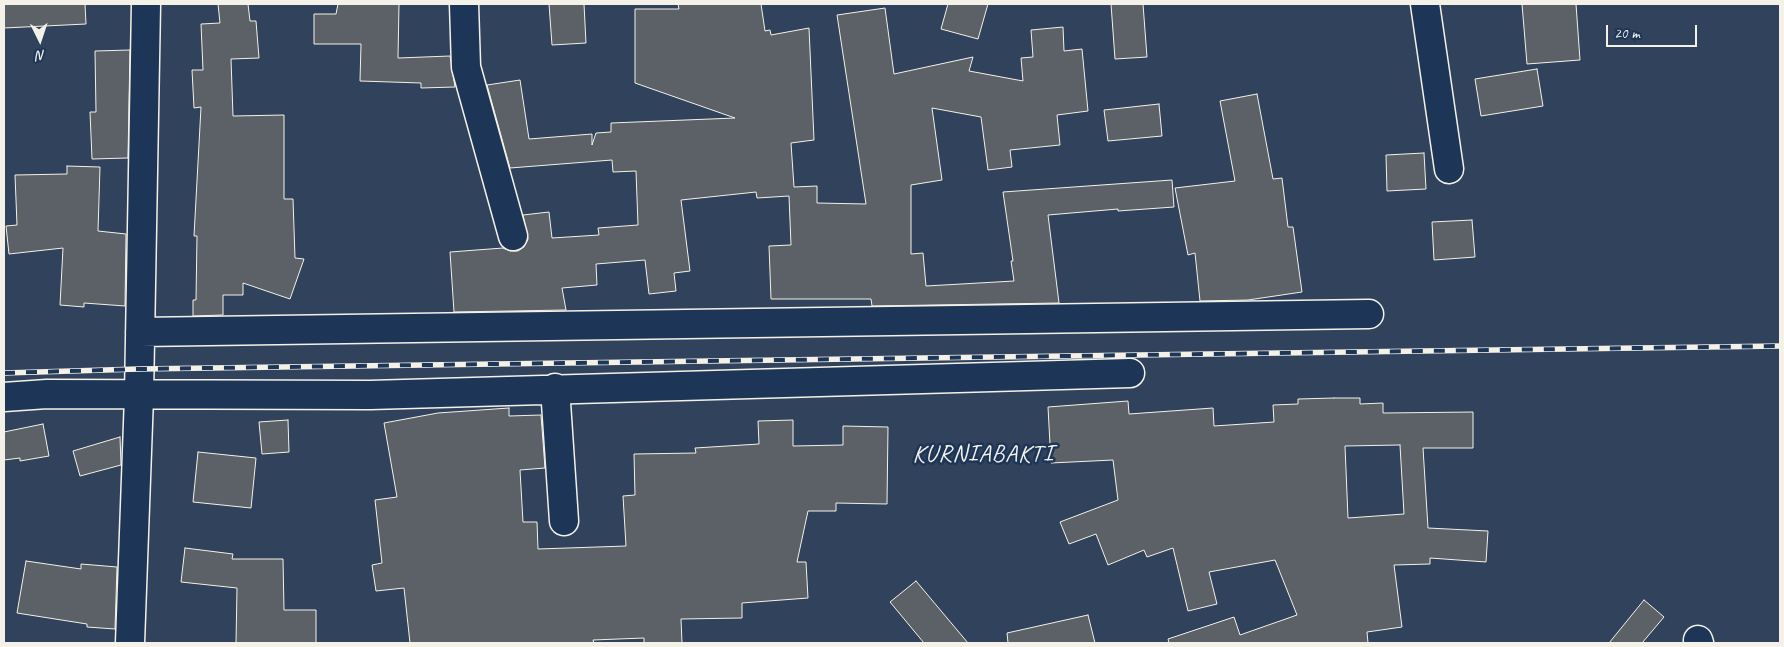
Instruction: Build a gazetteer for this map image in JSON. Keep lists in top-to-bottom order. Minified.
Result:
{"districts":["KURNIABAKTI"],"scale_bar":"20 m","north":"bottom"}
